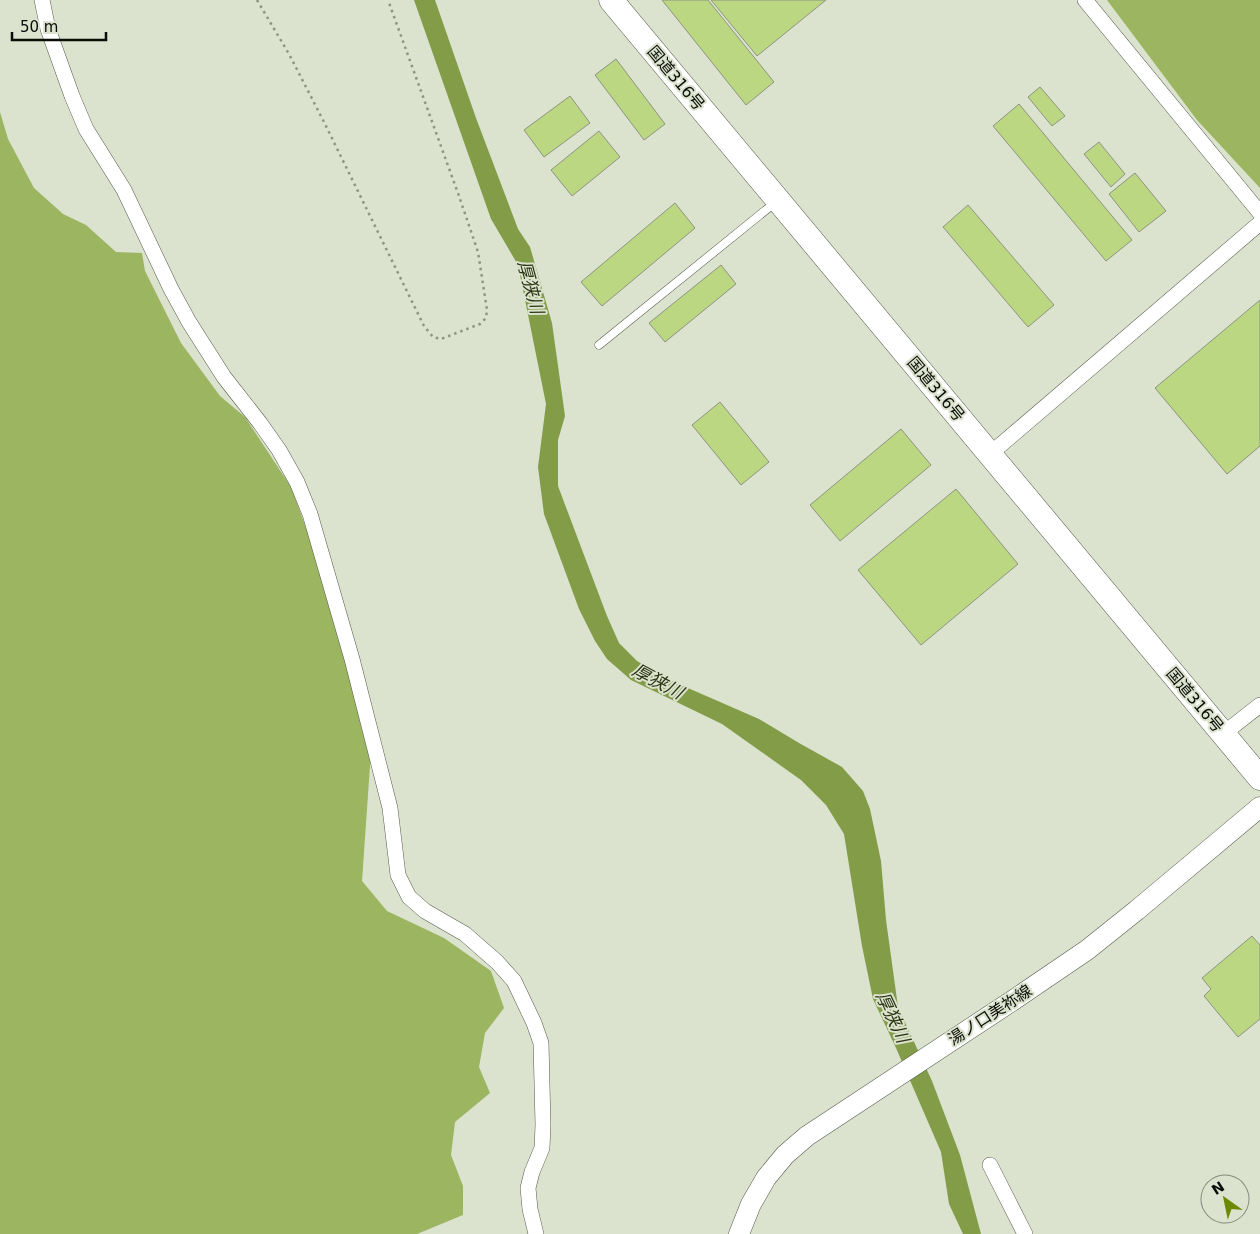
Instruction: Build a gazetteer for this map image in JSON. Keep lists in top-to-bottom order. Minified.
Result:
{"streets":{"highway":["国道316号"],"main road":["湯ノ口美祢線"]},"water":["厚狭川"],"scale_bar":"50 m","north":"top left"}
